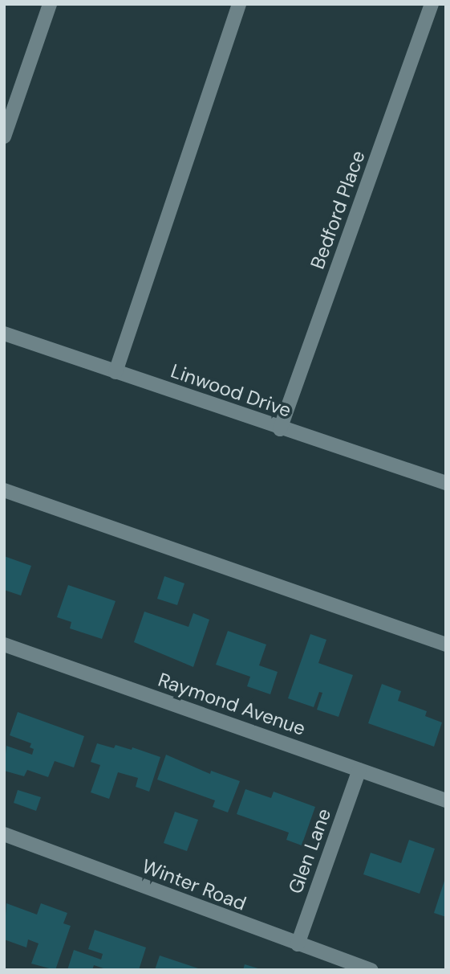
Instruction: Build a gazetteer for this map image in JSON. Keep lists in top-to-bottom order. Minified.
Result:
{"streets":{"street":["Bedford Place","Linwood Drive","Raymond Avenue","Glen Lane","Winter Road"]},"crossings":[["Bedford Place","Linwood Drive"],["Raymond Avenue","Glen Lane"],["Glen Lane","Winter Road"]]}
